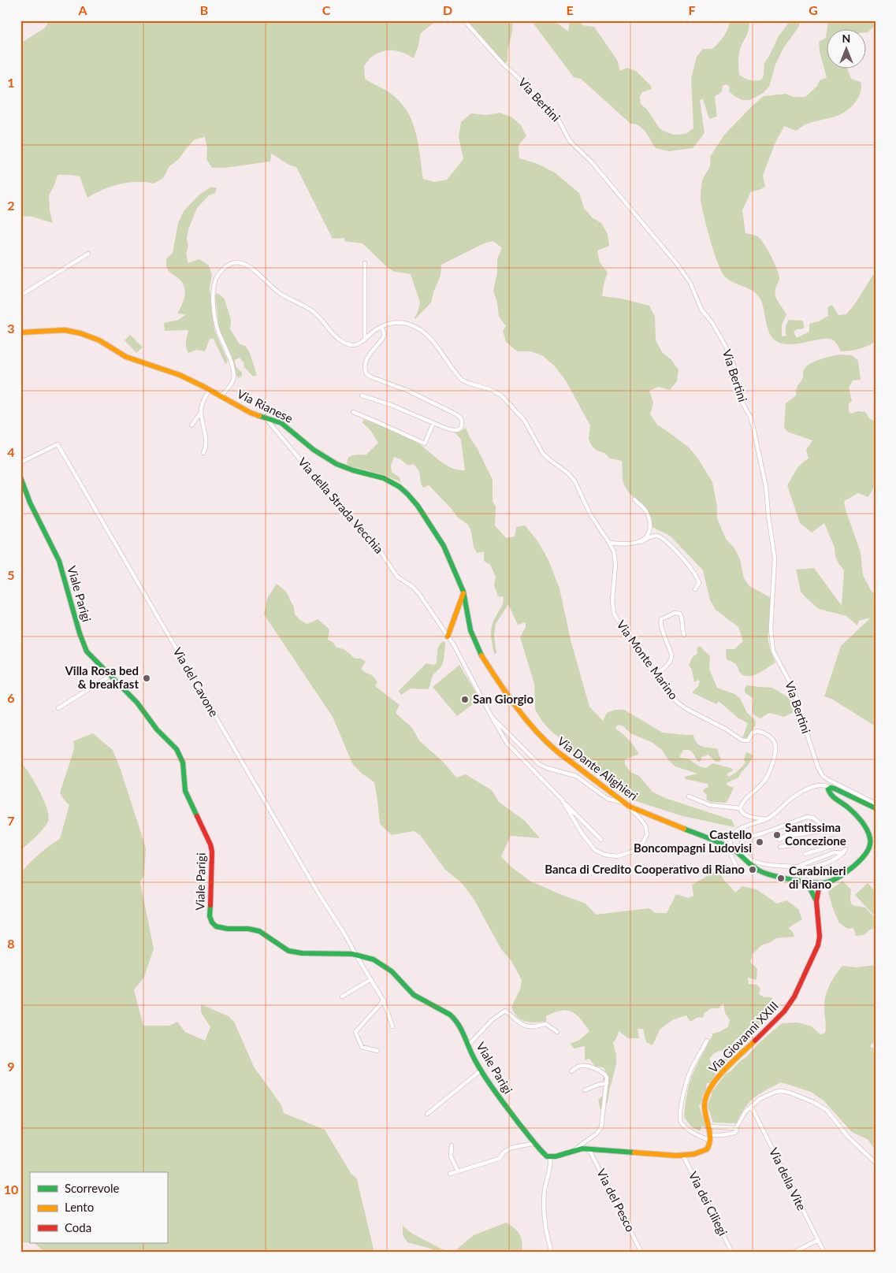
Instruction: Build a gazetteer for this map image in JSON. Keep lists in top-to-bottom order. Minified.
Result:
{"streets":{"street":["Via Bertini","Via Rianese","Via della Strada Vecchia","Viale Parigi","Via Monte Marino","Via del Cavone","Via Dante Alighieri","Via Giovanni XXIII","Via della Vite","Via del Pesco","Via dei Ciliegi"]},"crossings":[["Via Rianese","Via della Strada Vecchia"],["Via Rianese","Via Monte Marino"],["Via Rianese","Via Dante Alighieri"],["Via della Strada Vecchia","Via Dante Alighieri"],["Viale Parigi","Via del Cavone"],["Via Dante Alighieri","Via Giovanni XXIII"]],"places":["Villa Rosa bed & breakfast","San Giorgio","Santissima Concezione","Castello Boncompagni Ludovisi","Banca di Credito Cooperativo di Riano","Carabinieri di Riano"],"legend":["Scorrevole","Lento","Coda"],"north":"top","grid":{"columns":["A","B","C","D","E","F","G"],"rows":["1","2","3","4","5","6","7","8","9","10"]}}
